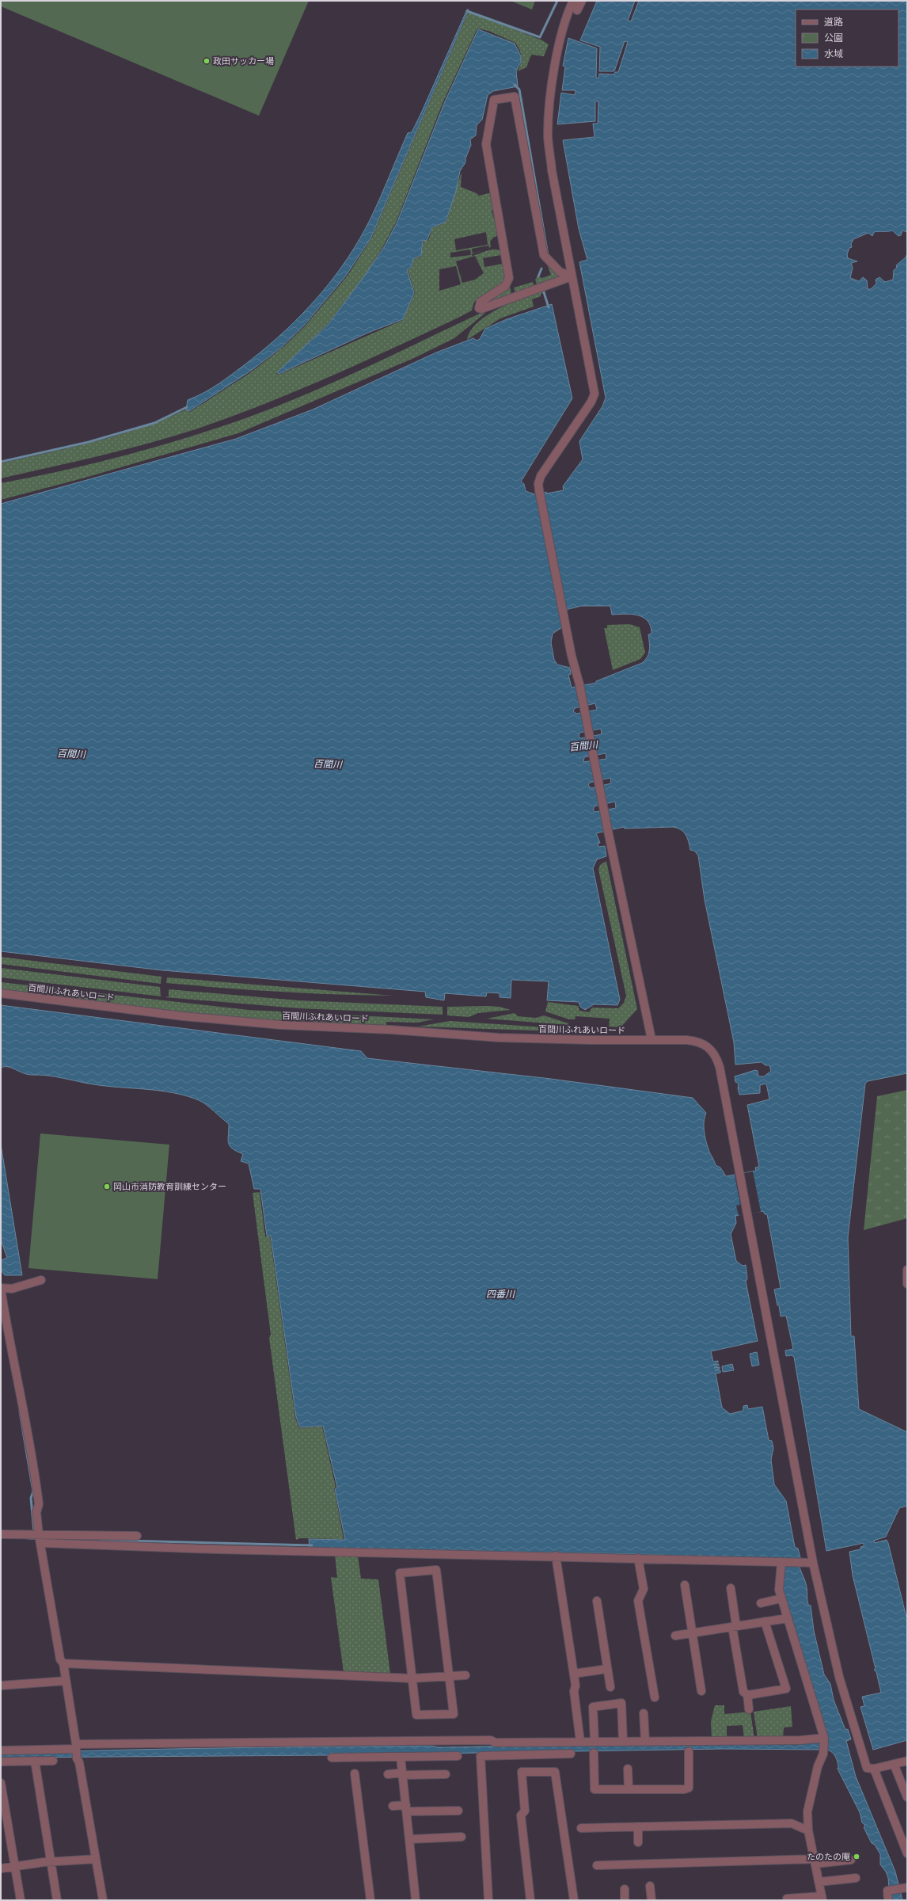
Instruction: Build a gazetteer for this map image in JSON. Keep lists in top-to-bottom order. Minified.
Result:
{"streets":{"street":["百間川ふれあいロード"]},"water":["百間川","四番川"],"places":["政田サッカー場","岡山市消防教育訓練センター","たのたの庵"],"legend":["道路","公園","水域"]}
